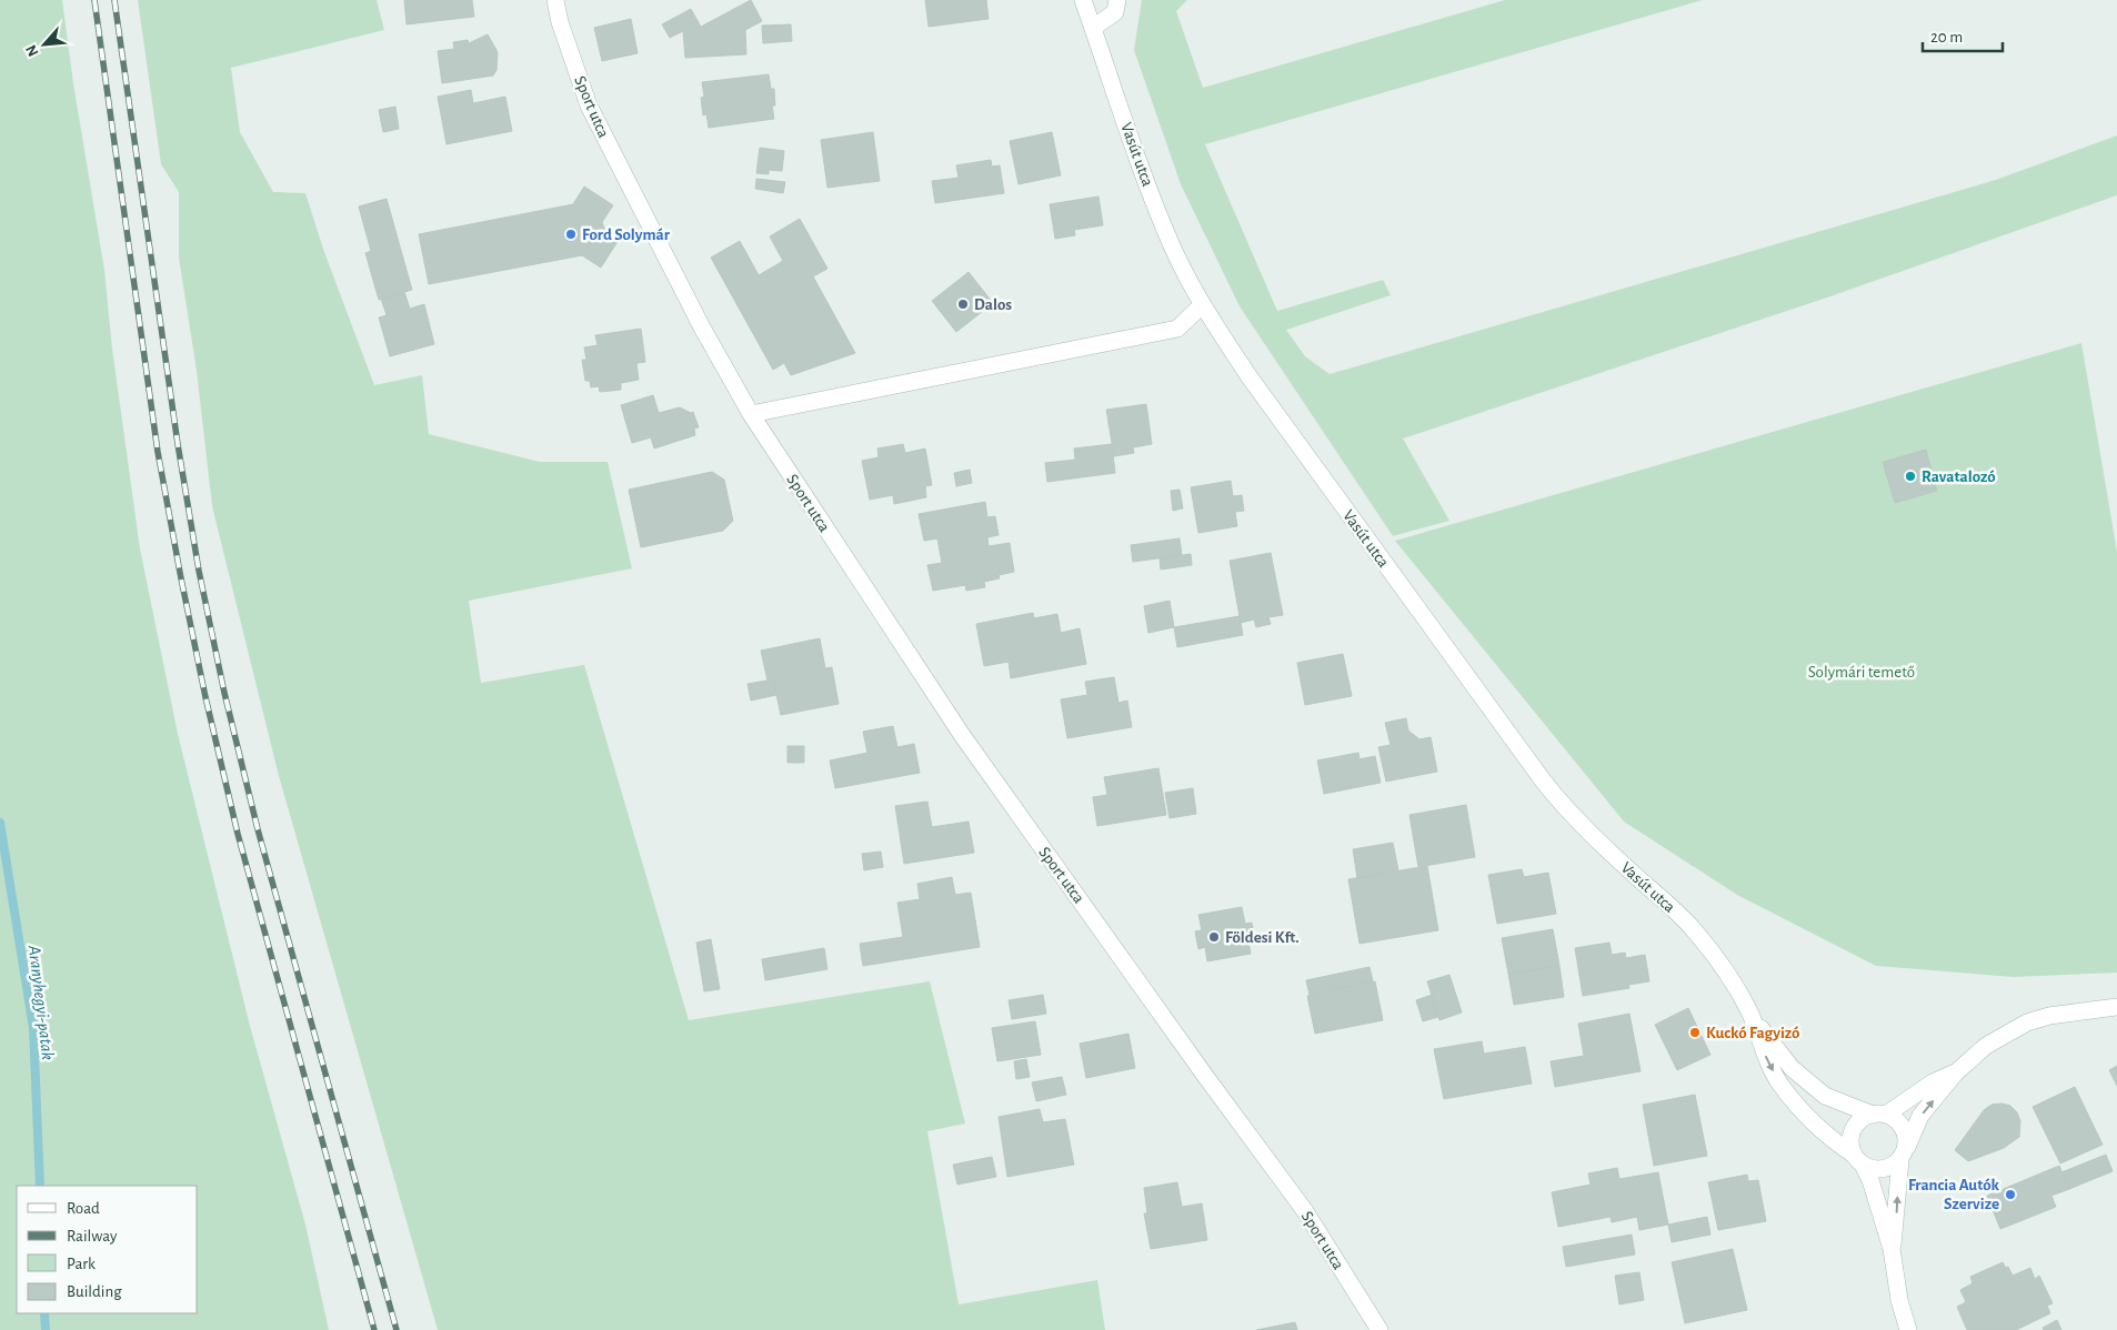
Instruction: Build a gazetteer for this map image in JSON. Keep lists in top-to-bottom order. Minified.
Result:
{"streets":{"street":["Sport utca","Vasút utca"]},"water":["Aranyhegyi-patak"],"parks":["Solymári temető"],"places":["Ford Solymár","Dalos","Ravatalozó","Földesi Kft.","Kuckó Fagyizó","Francia Autók Szervize"],"legend":["Road","Railway","Park","Building"],"scale_bar":"20 m","north":"bottom left"}
